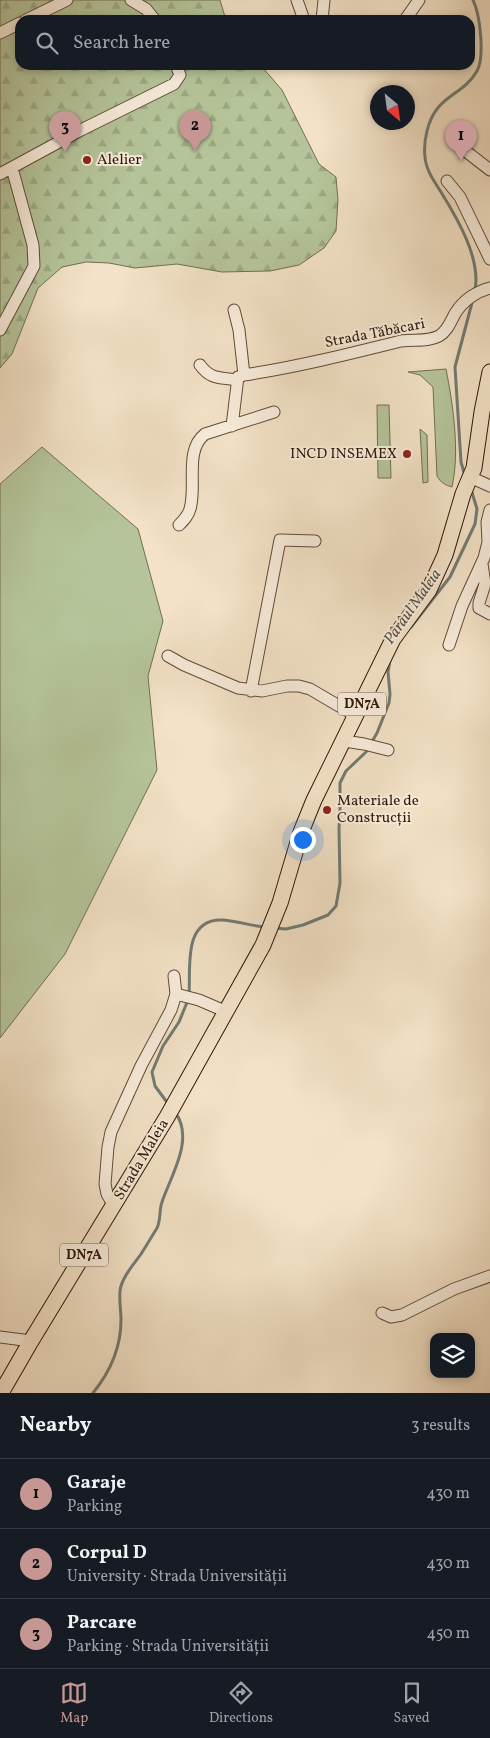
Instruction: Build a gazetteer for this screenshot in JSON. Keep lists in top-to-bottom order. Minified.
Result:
{"streets":{"main road":["DN7A","Strada Maleia"],"street":["Strada Tăbăcari"]},"crossings":[["DN7A","Strada Maleia"]],"water":["Pârâul Maleia"],"places":["Alelier","INCD INSEMEX","Materiale de Construcții"],"north":"bottom right","page":{"search":"Search here","pins":["2","3","1"],"heading":["Nearby","3 results"],"list":[{"mark":"1","name":"Garaje","note":"Parking","value":"430 m"},{"mark":"2","name":"Corpul D","note":"University · Strada Universității","value":"430 m"},{"mark":"3","name":"Parcare","note":"Parking · Strada Universității","value":"450 m"}],"nav":["Map","Directions","Saved"]}}
